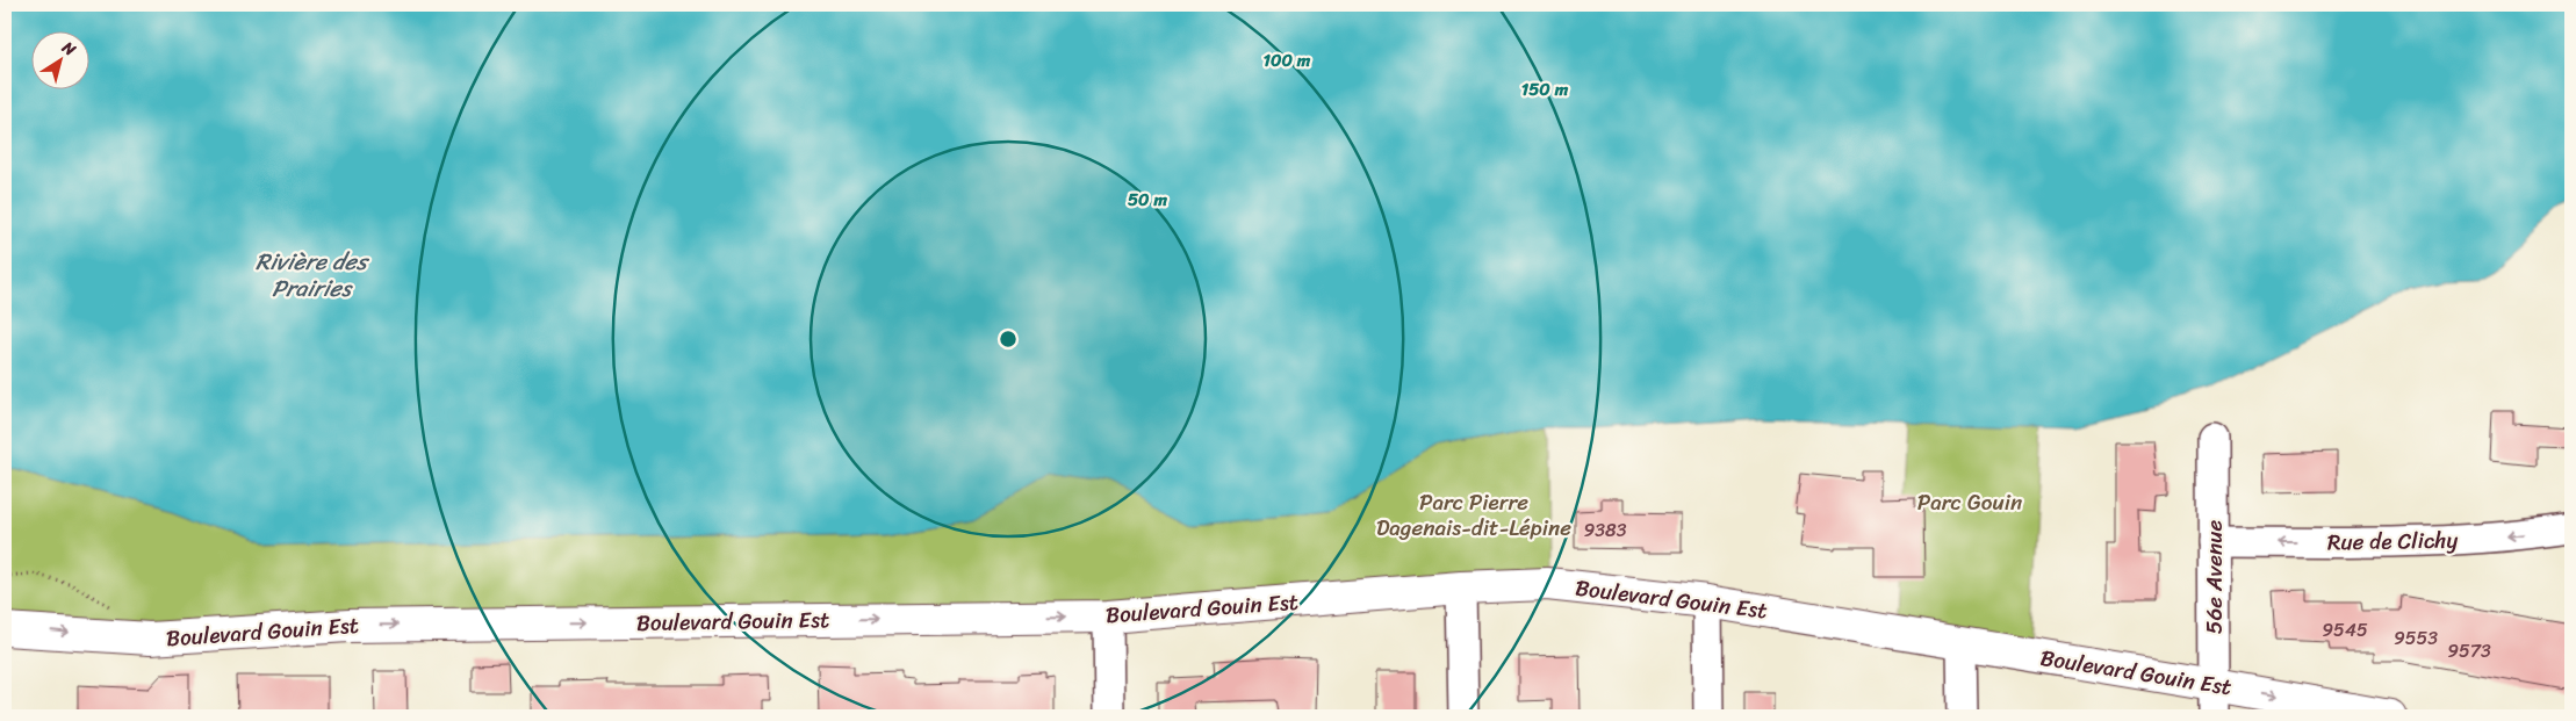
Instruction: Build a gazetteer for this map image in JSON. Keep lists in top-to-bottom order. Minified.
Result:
{"streets":{"street":["Rue de Clichy","56e Avenue","Boulevard Gouin Est"]},"crossings":[["Rue de Clichy","56e Avenue"],["56e Avenue","Boulevard Gouin Est"]],"one_way":["Rue de Clichy","Boulevard Gouin Est"],"water":["Rivière des Prairies"],"parks":["Parc Pierre Dagenais-dit-Lépine","Parc Gouin"],"house_numbers":["9383","9545","9553","9573"],"north":"top right","rings":["100 m","150 m","50 m"]}
